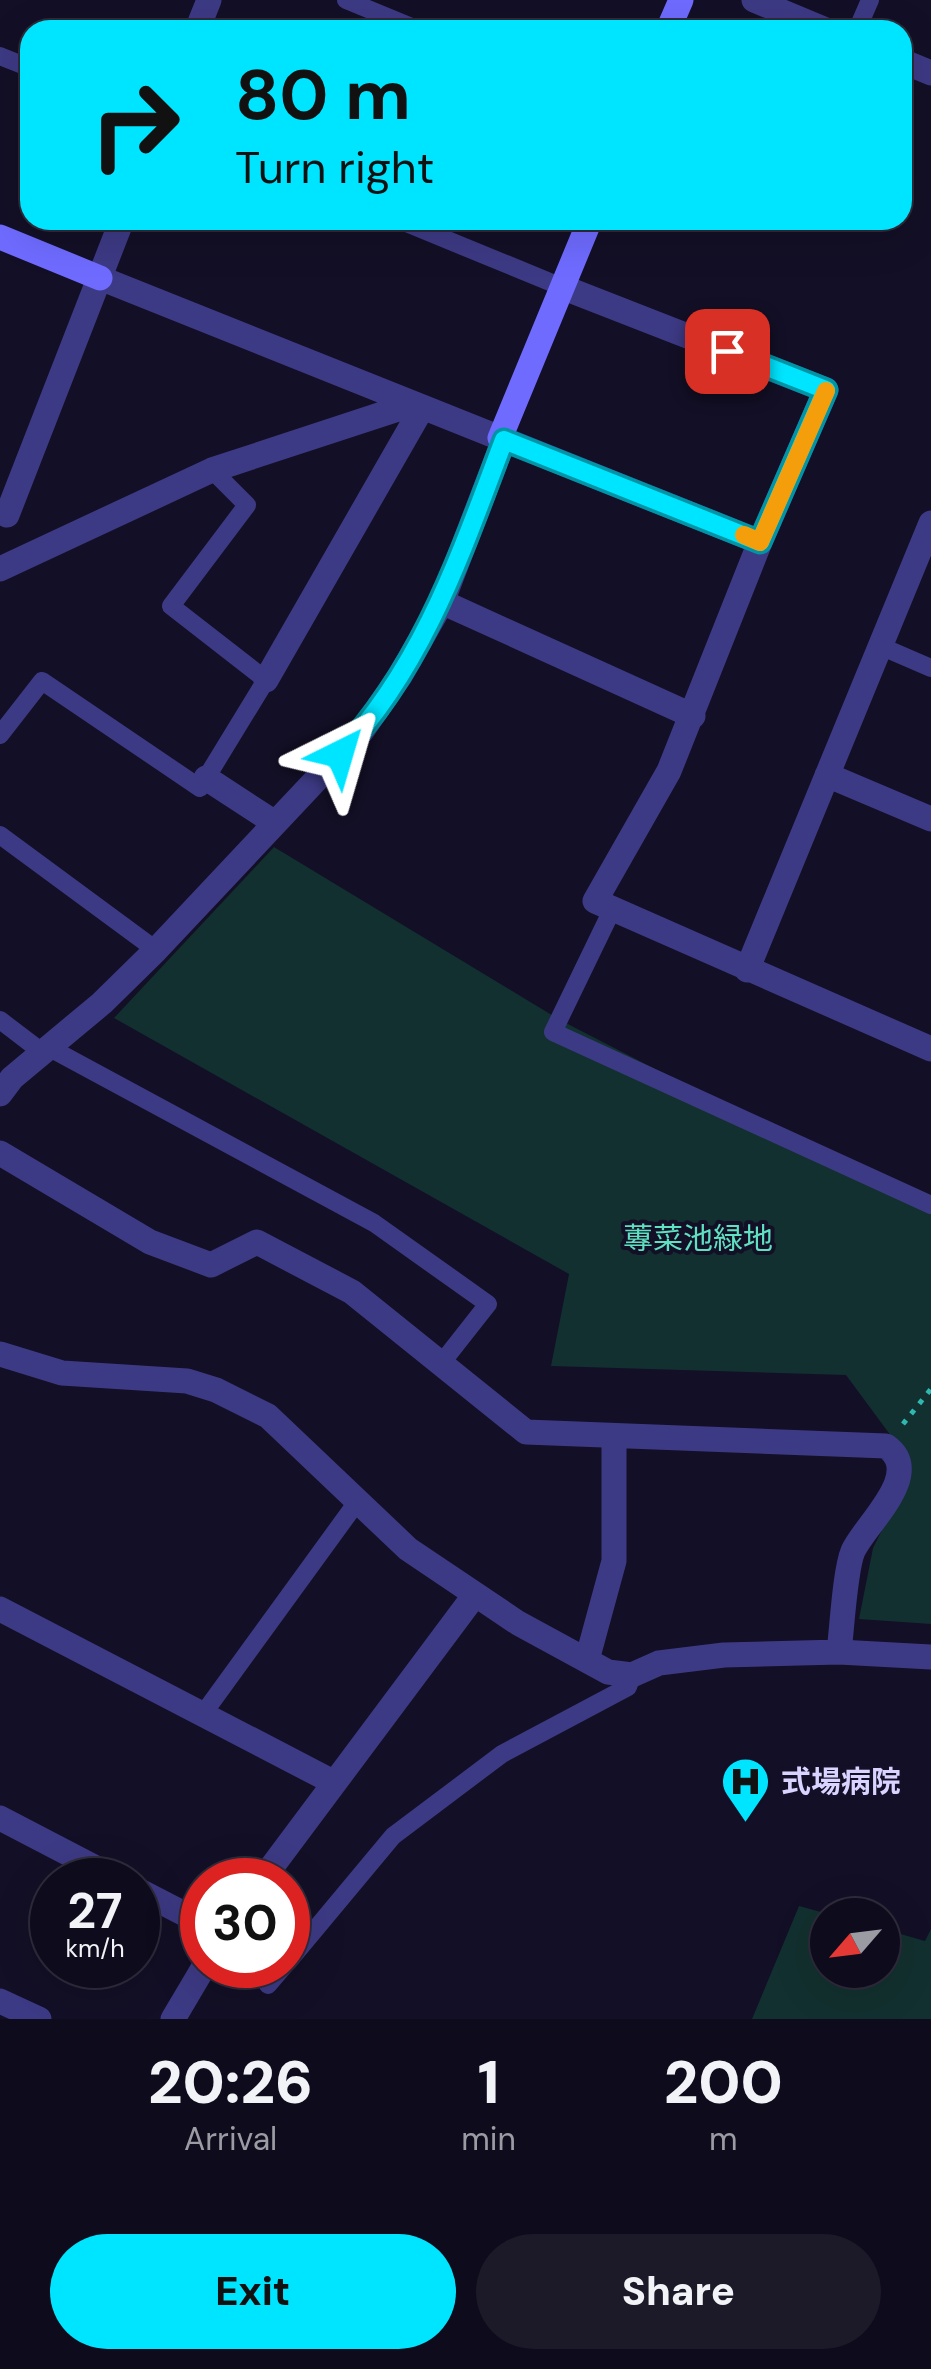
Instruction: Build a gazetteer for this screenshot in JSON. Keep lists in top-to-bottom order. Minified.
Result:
{"parks":["蓴菜池緑地"],"places":{"hospital":["式場病院"]},"north":"bottom left","page":{"turn":["80 m","Turn right"],"speed":"27 km/h","limit":"30","eta":["20:26","Arrival","1","min","200","m"],"buttons":["Exit","Share"]}}
